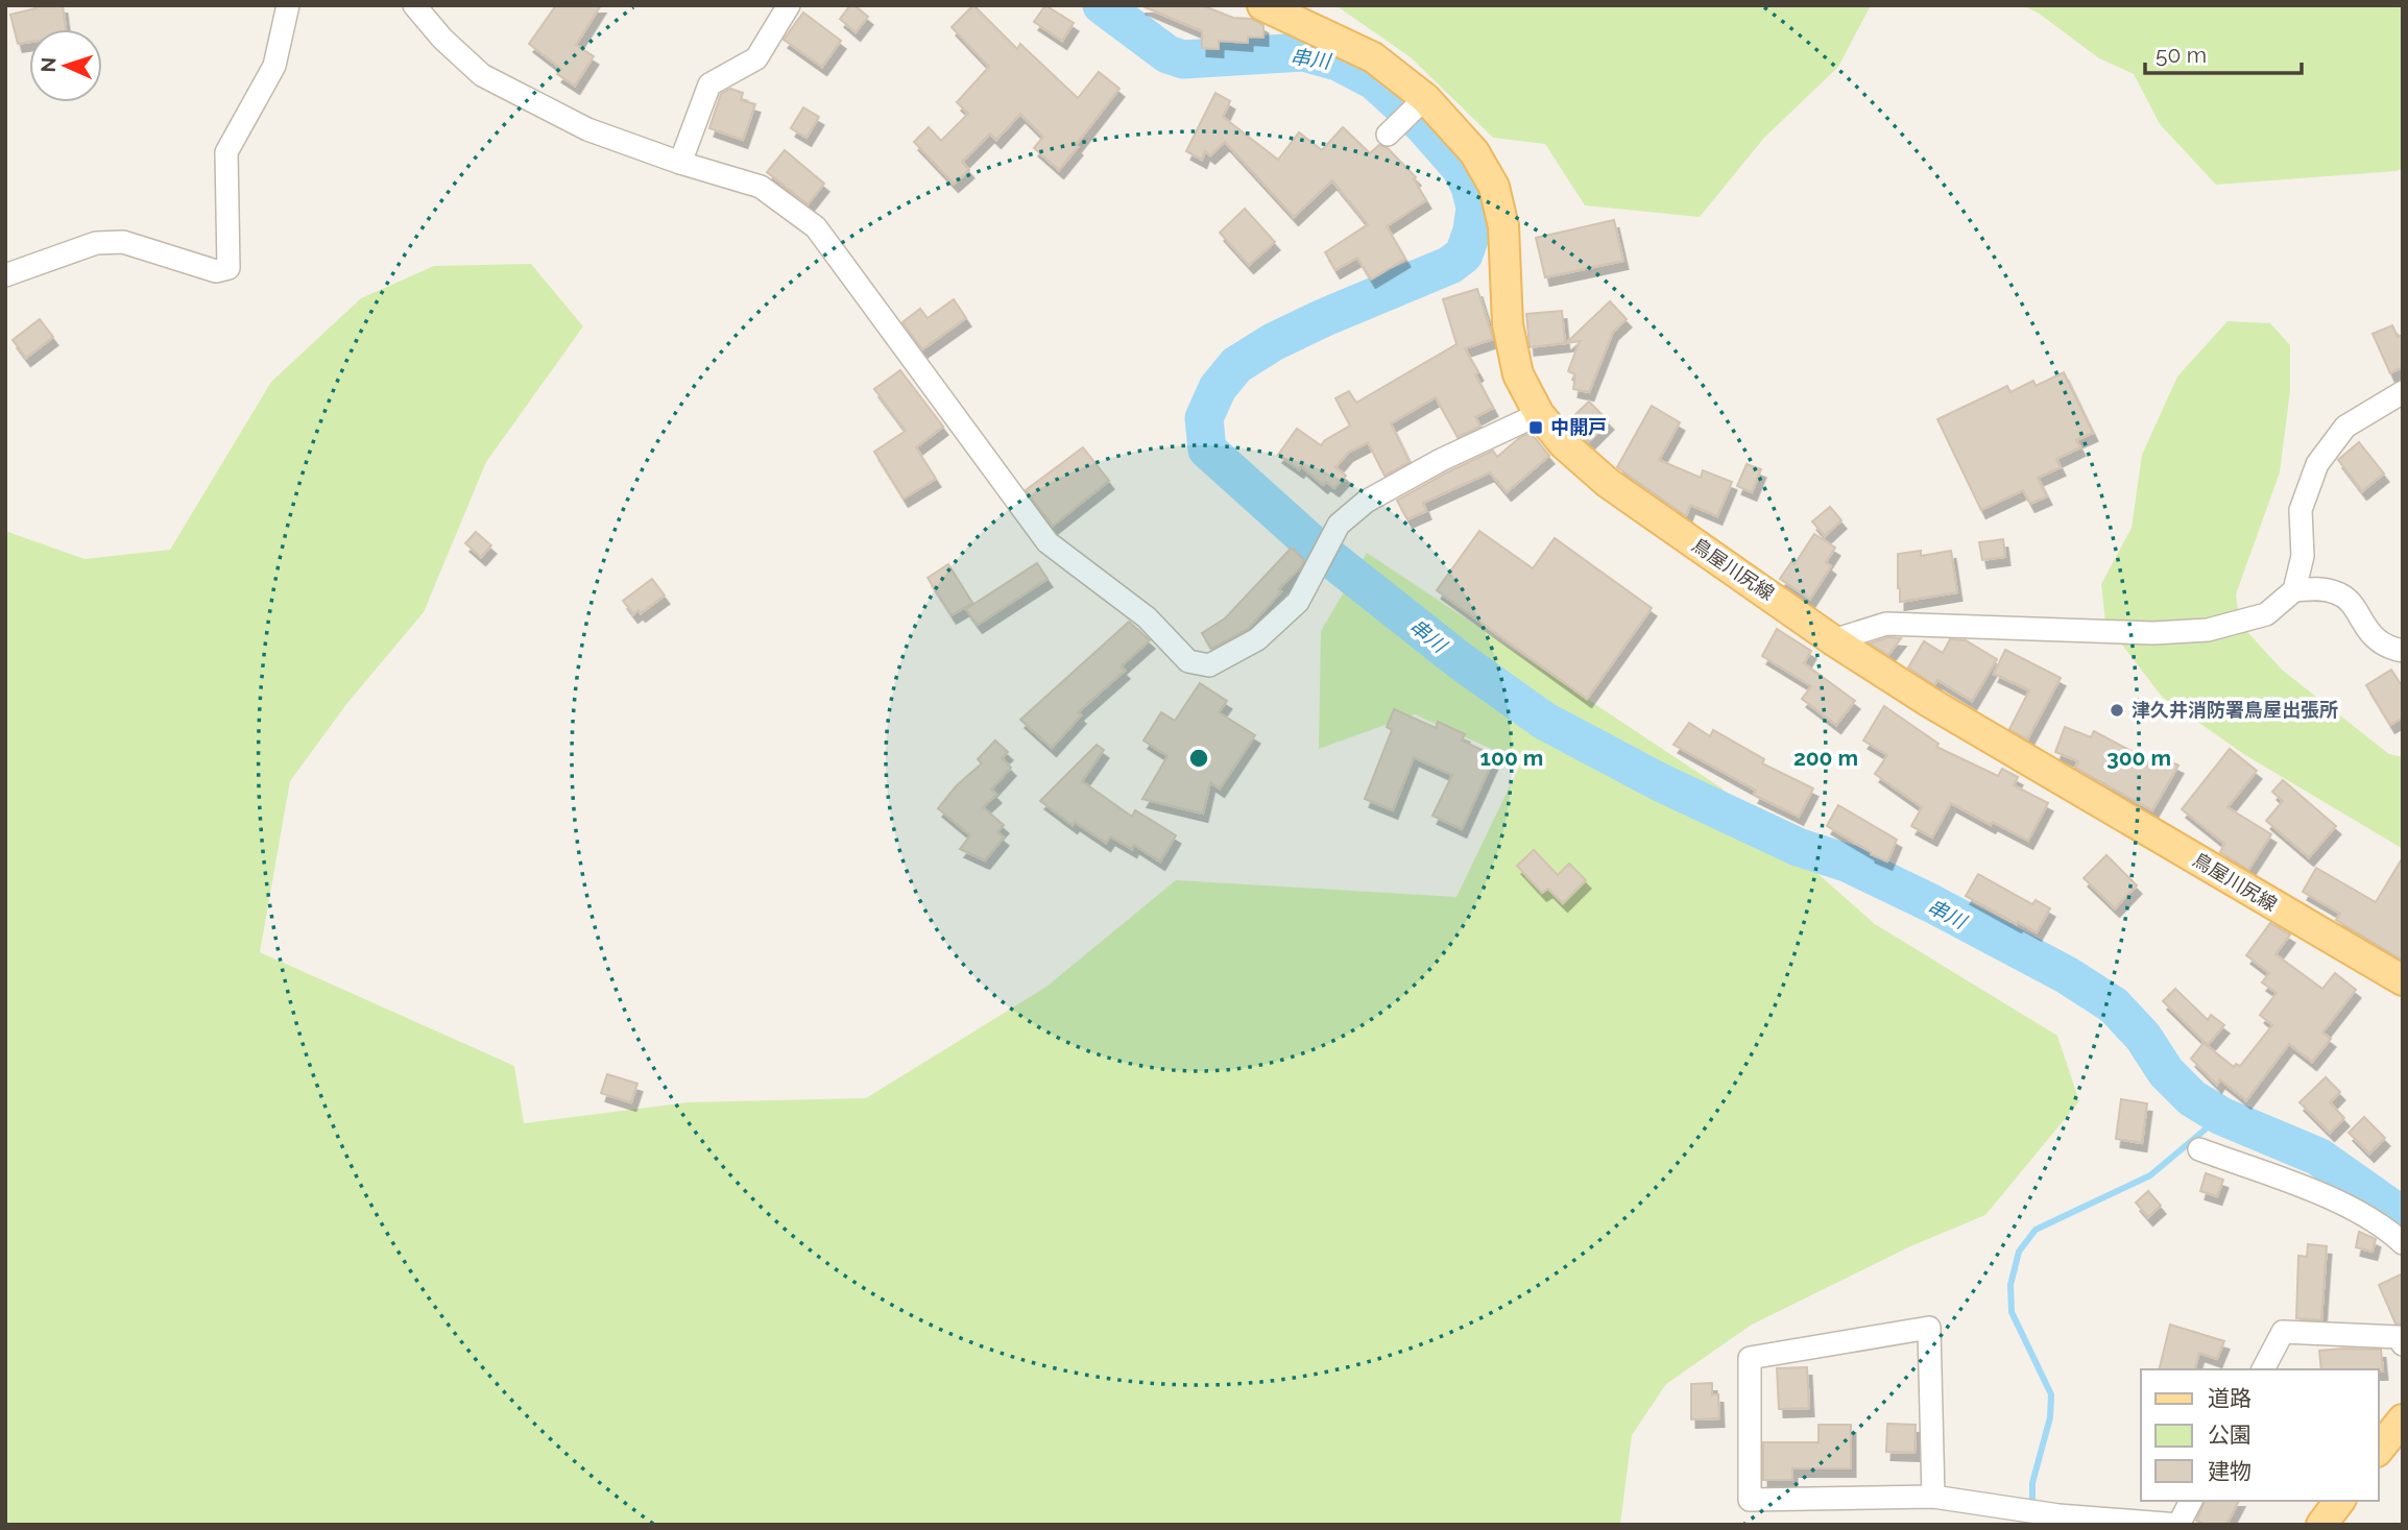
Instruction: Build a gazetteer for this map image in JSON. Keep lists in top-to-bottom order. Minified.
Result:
{"streets":{"main road":["鳥屋川尻線"]},"water":["串川"],"places":{"transit":["中開戸"],"other":["津久井消防署鳥屋出張所"]},"legend":["道路","公園","建物"],"scale_bar":"50 m","north":"left","rings":["100 m","200 m","300 m"]}
